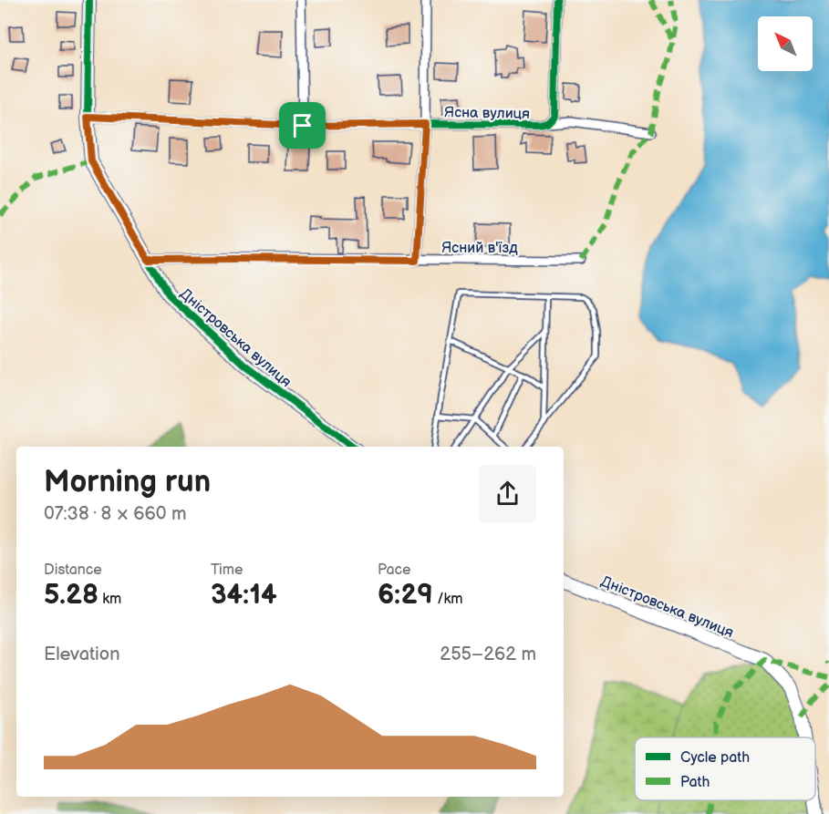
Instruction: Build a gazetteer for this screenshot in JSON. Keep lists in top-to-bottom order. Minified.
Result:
{"streets":{"street":["Ясна вулиця","Ясний в'їзд","Дністровська вулиця"]},"crossings":[["Ясна вулиця","Дністровська вулиця"],["Ясний в'їзд","Дністровська вулиця"]],"legend":["Cycle path","Path"],"north":"top left","page":{"heading":["Morning run","07:38 · 8 × 660 m"],"stats":[["Distance","5.28 km"],["Time","34:14"],["Pace","6:29 /km"]],"chart":["Elevation","255–262 m"]}}
